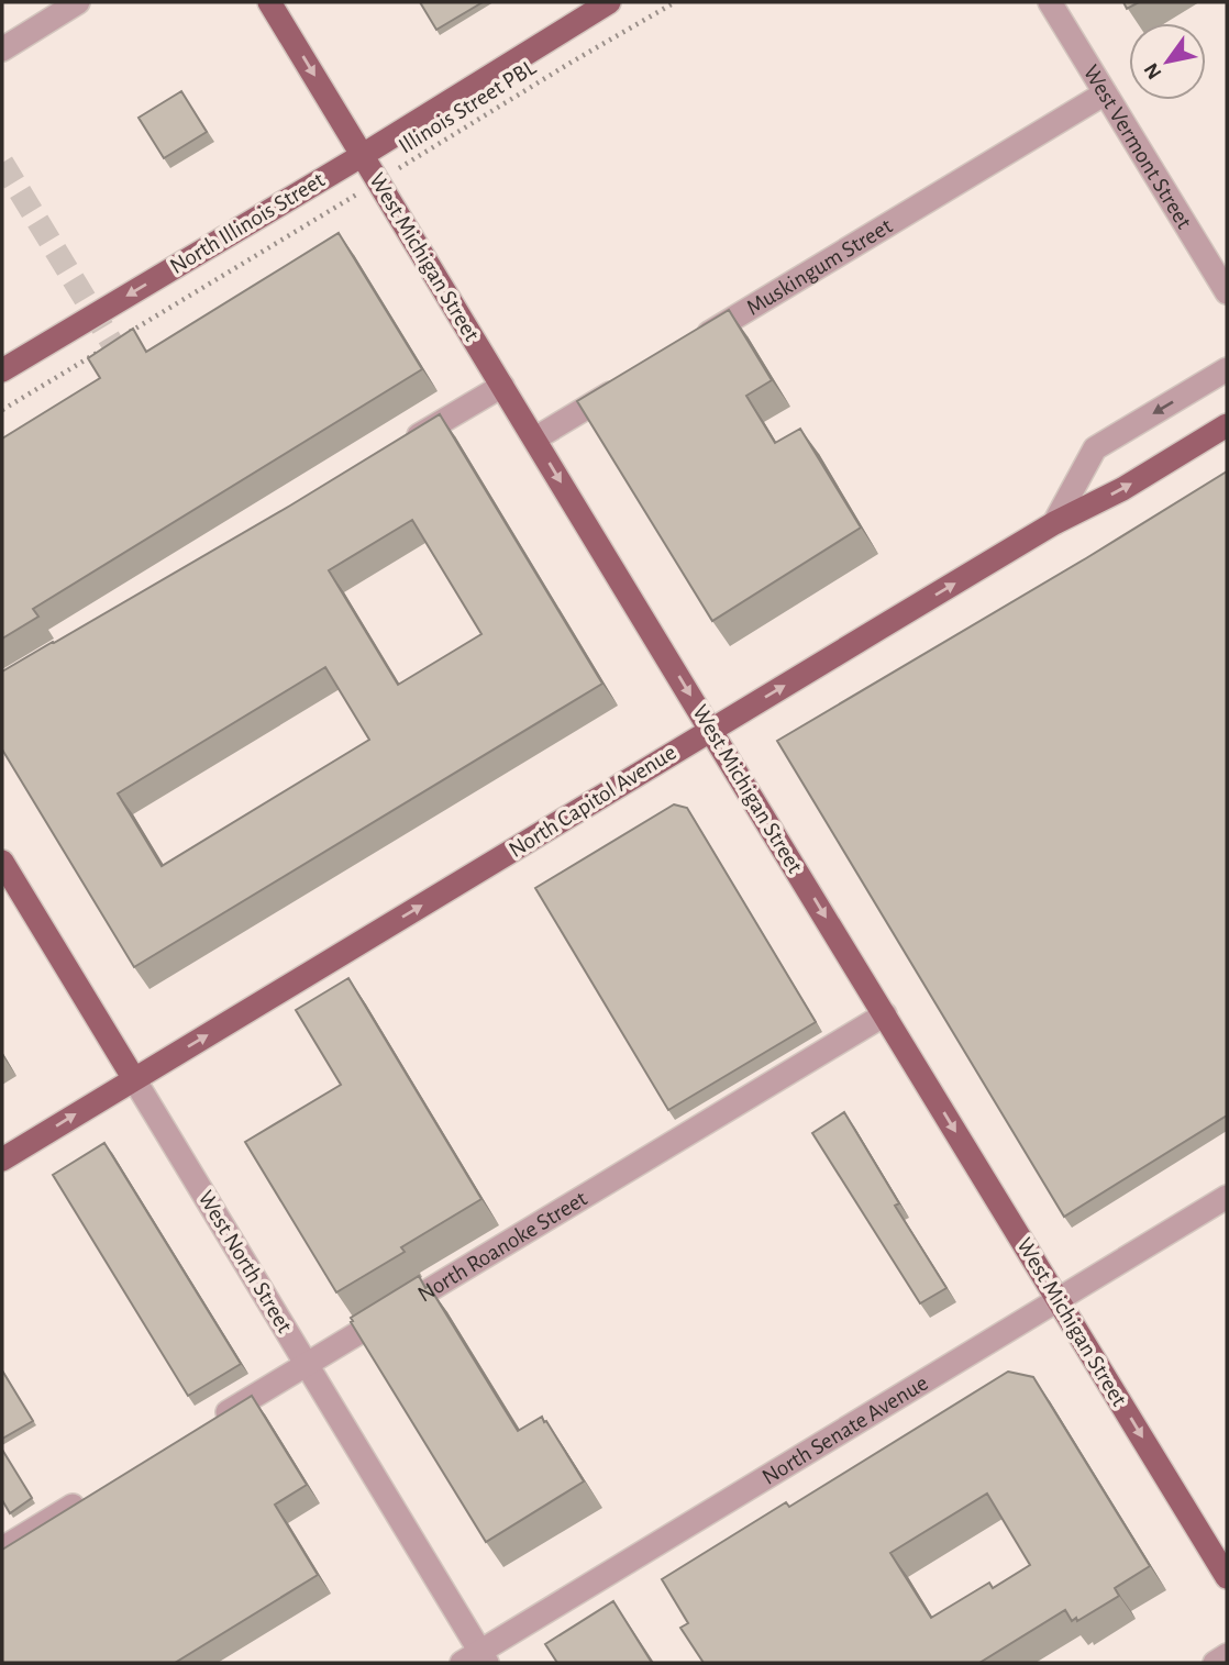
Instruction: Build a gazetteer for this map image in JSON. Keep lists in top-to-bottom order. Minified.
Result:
{"streets":{"main road":["North Illinois Street","West Michigan Street","North Capitol Avenue","West North Street"],"street":["West Vermont Street","Muskingum Street","North Roanoke Street","North Senate Avenue"],"path":["Illinois Street PBL"]},"crossings":[["Illinois Street PBL","West Michigan Street"],["West Vermont Street","Muskingum Street"],["North Illinois Street","West Michigan Street"],["West Michigan Street","North Capitol Avenue"],["West Michigan Street","North Roanoke Street"],["West Michigan Street","North Senate Avenue"],["North Capitol Avenue","West North Street"],["North Roanoke Street","West North Street"],["West North Street","North Senate Avenue"]],"one_way":["North Illinois Street","West Michigan Street","North Capitol Avenue"],"north":"bottom left"}
